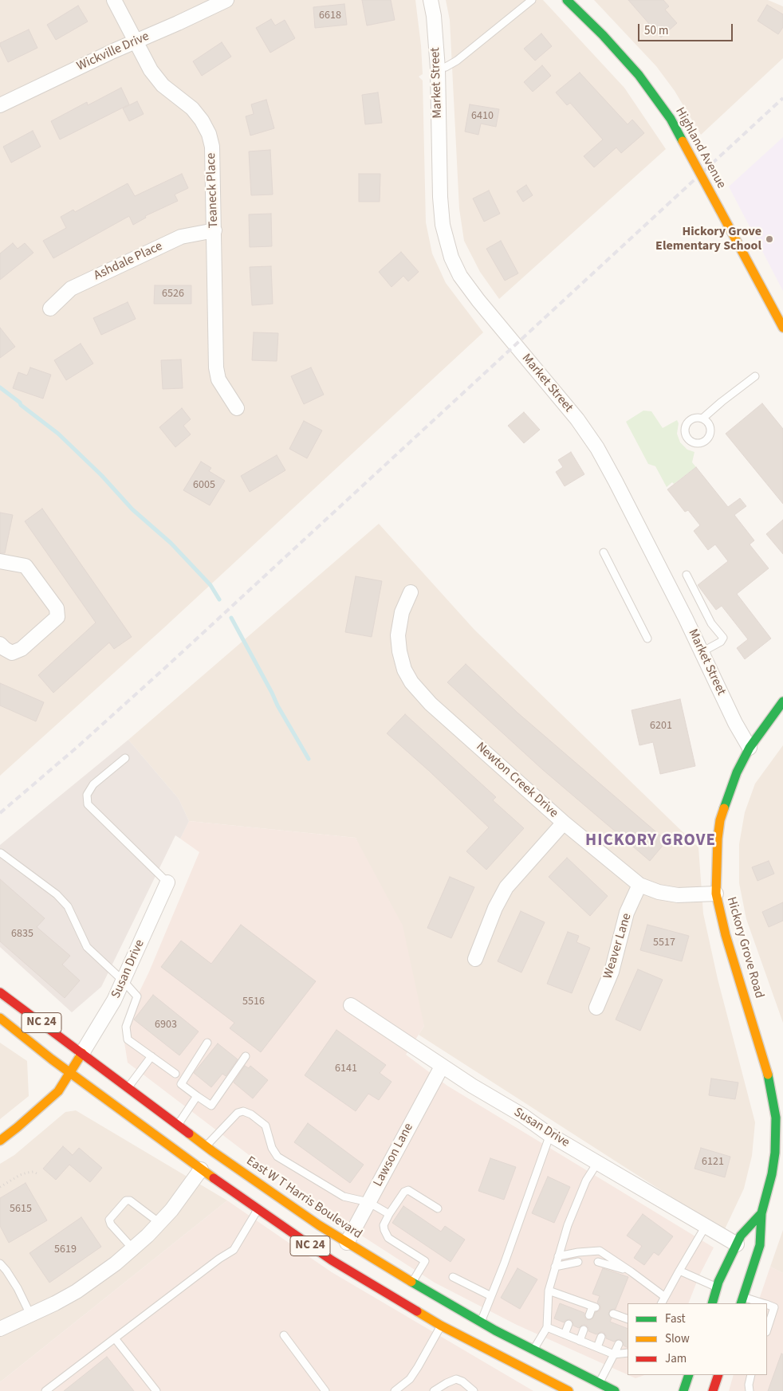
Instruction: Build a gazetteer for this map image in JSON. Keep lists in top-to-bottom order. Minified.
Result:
{"streets":{"main road":["Highland Avenue","Hickory Grove Road","NC 24","East W T Harris Boulevard"],"street":["Wickville Drive","Market Street","Teaneck Place","Ashdale Place","Newton Creek Drive","Weaver Lane","Susan Drive","Lawson Lane"]},"crossings":[["Wickville Drive","Teaneck Place"],["Market Street","Hickory Grove Road"],["Teaneck Place","Ashdale Place"],["Newton Creek Drive","Weaver Lane"],["Newton Creek Drive","Hickory Grove Road"],["Hickory Grove Road","Susan Drive"],["Susan Drive","Lawson Lane"],["Susan Drive","East W T Harris Boulevard"],["Lawson Lane","East W T Harris Boulevard"]],"districts":["HICKORY GROVE"],"places":["Hickory Grove Elementary School"],"house_numbers":["6618","6410","6526","6005","6201","6835","5517","5516","6903","6141","6121","5615","5619"],"legend":["Fast","Slow","Jam"],"scale_bar":"50 m"}
